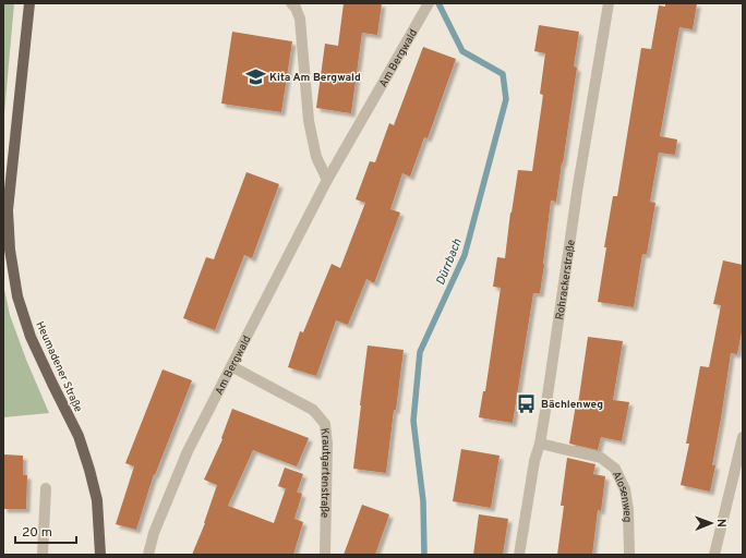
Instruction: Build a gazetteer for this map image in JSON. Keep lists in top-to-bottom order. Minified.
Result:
{"streets":{"main road":["Heumadener Straße"],"street":["Am Bergwald","Rohrackerstraße","Krautgartenstraße","Alosenweg"]},"crossings":[["Am Bergwald","Krautgartenstraße"],["Rohrackerstraße","Alosenweg"]],"water":["Dürrbach"],"places":{"school or university":["Kita Am Bergwald"],"bus stop":["Bächlenweg"]},"scale_bar":"20 m","north":"right"}
